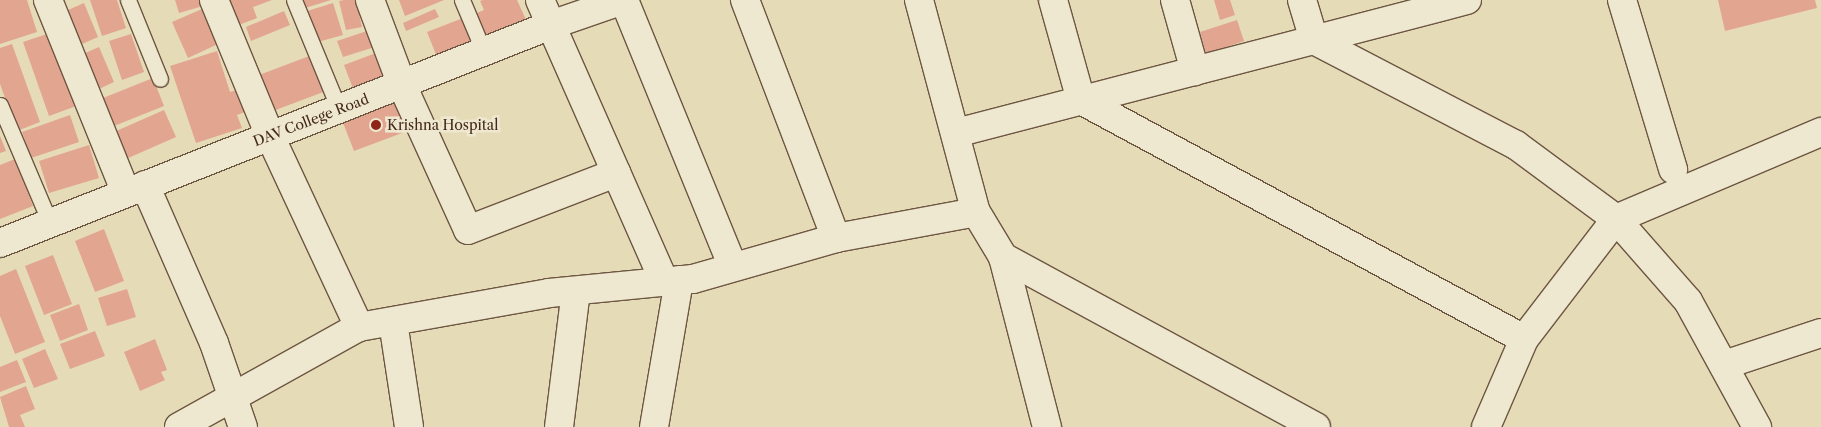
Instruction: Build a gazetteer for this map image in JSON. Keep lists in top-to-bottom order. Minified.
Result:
{"streets":{"street":["DAV College Road"]},"places":["Krishna Hospital"]}
